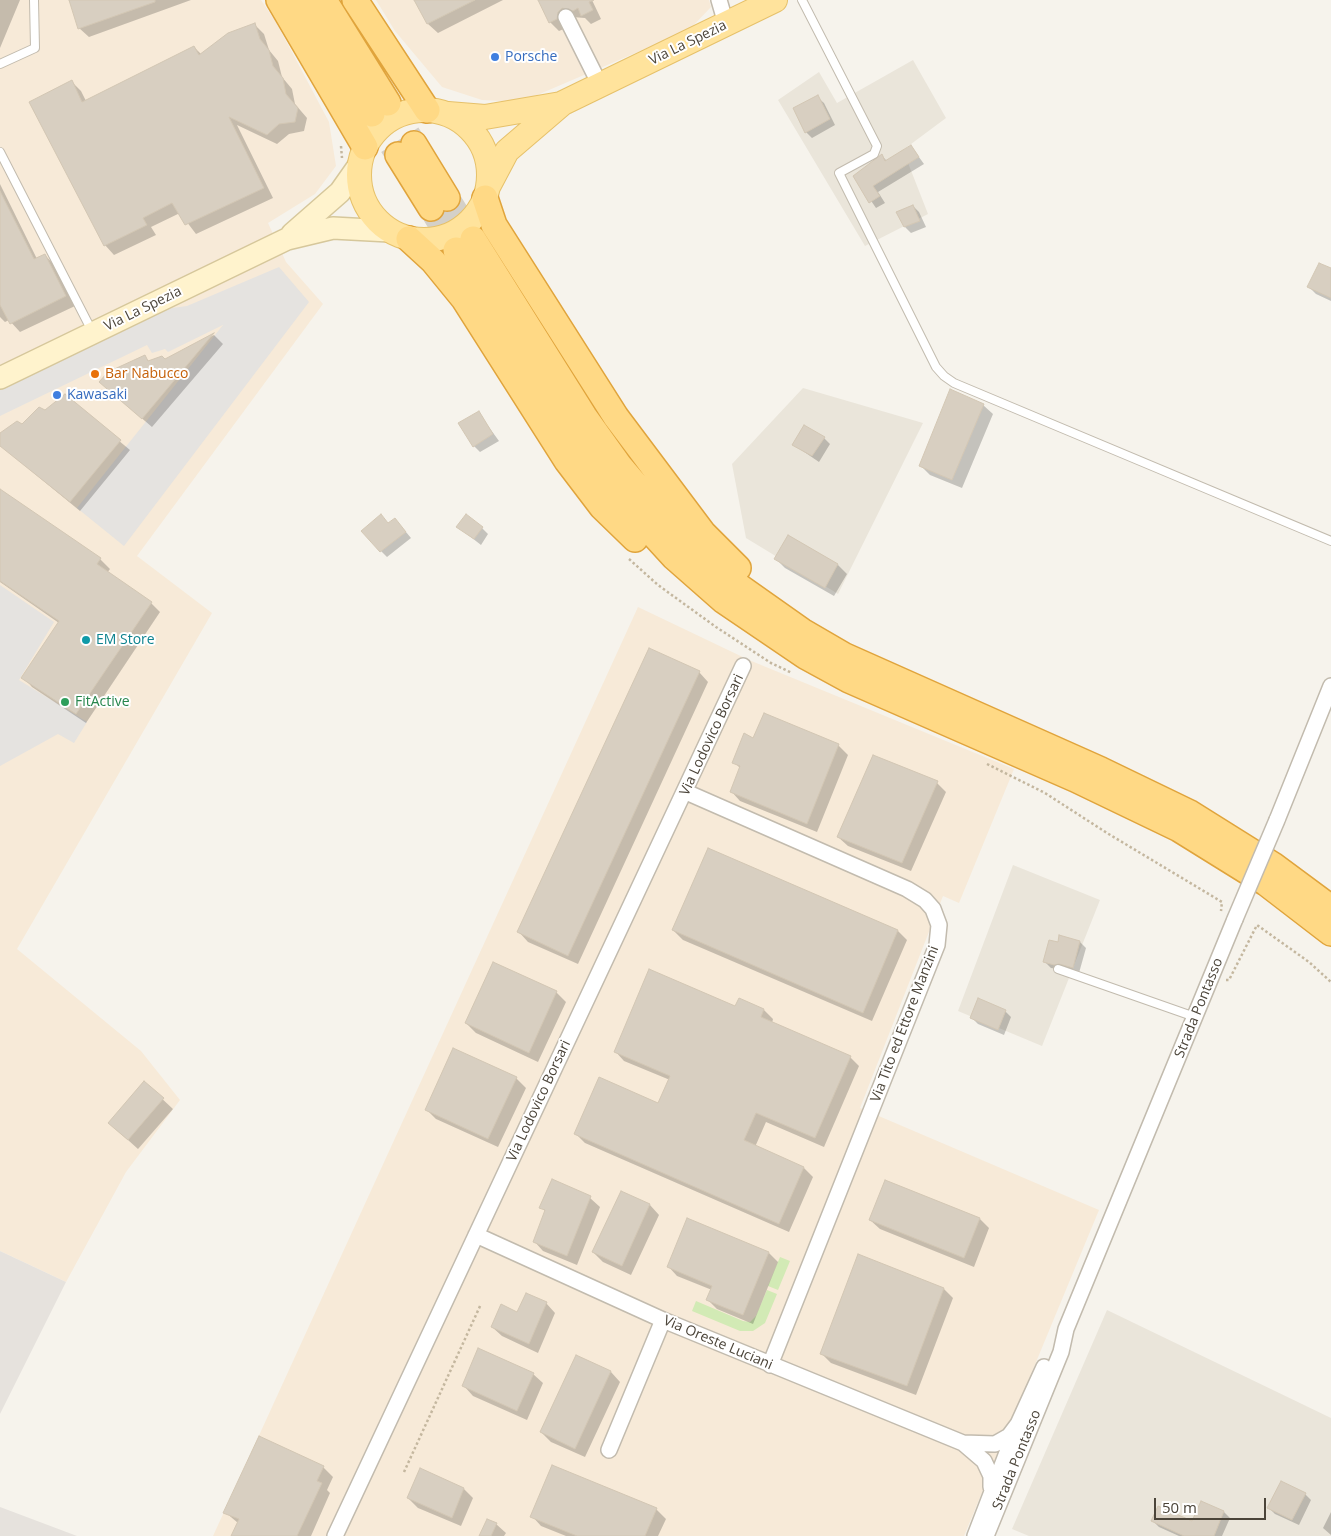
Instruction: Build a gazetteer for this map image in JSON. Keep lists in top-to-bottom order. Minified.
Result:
{"streets":{"main road":["Via La Spezia"],"street":["Via Lodovico Borsari","Strada Pontasso","Via Tito ed Ettore Manzini","Via Oreste Luciani"]},"crossings":[["Via Lodovico Borsari","Via Tito ed Ettore Manzini"],["Via Lodovico Borsari","Via Oreste Luciani"],["Strada Pontasso","Via Oreste Luciani"],["Via Tito ed Ettore Manzini","Via Oreste Luciani"]],"places":["Porsche","Bar Nabucco","Kawasaki","EM Store","FitActive"],"scale_bar":"50 m"}
